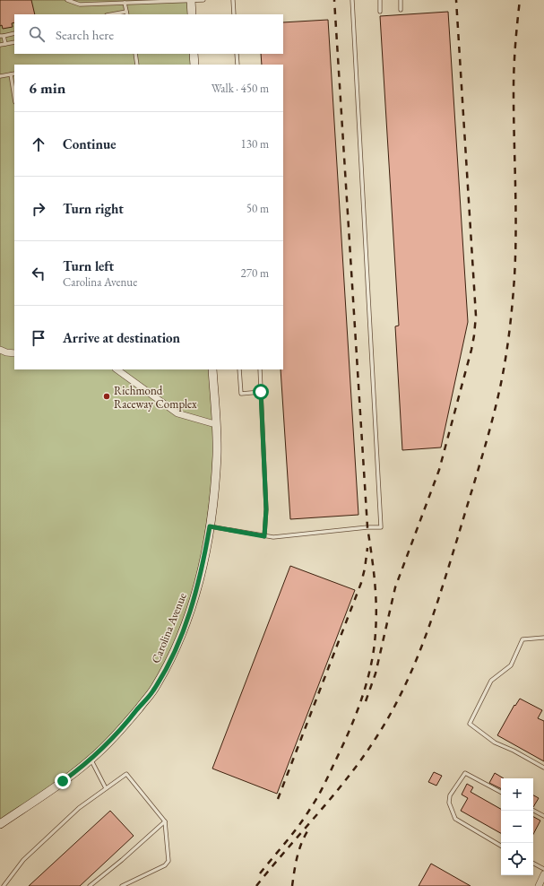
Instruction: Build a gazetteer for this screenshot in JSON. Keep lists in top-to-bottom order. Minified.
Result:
{"streets":{"street":["Carolina Avenue"]},"places":["Richmond Raceway Complex"],"page":{"search":"Search here","heading":["6 min","Walk · 450 m"],"list":[["Continue","130 m"],["Turn right","50 m"],["Turn left","Carolina Avenue","270 m"],"Arrive at destination"],"map_buttons":["+","−"]}}
